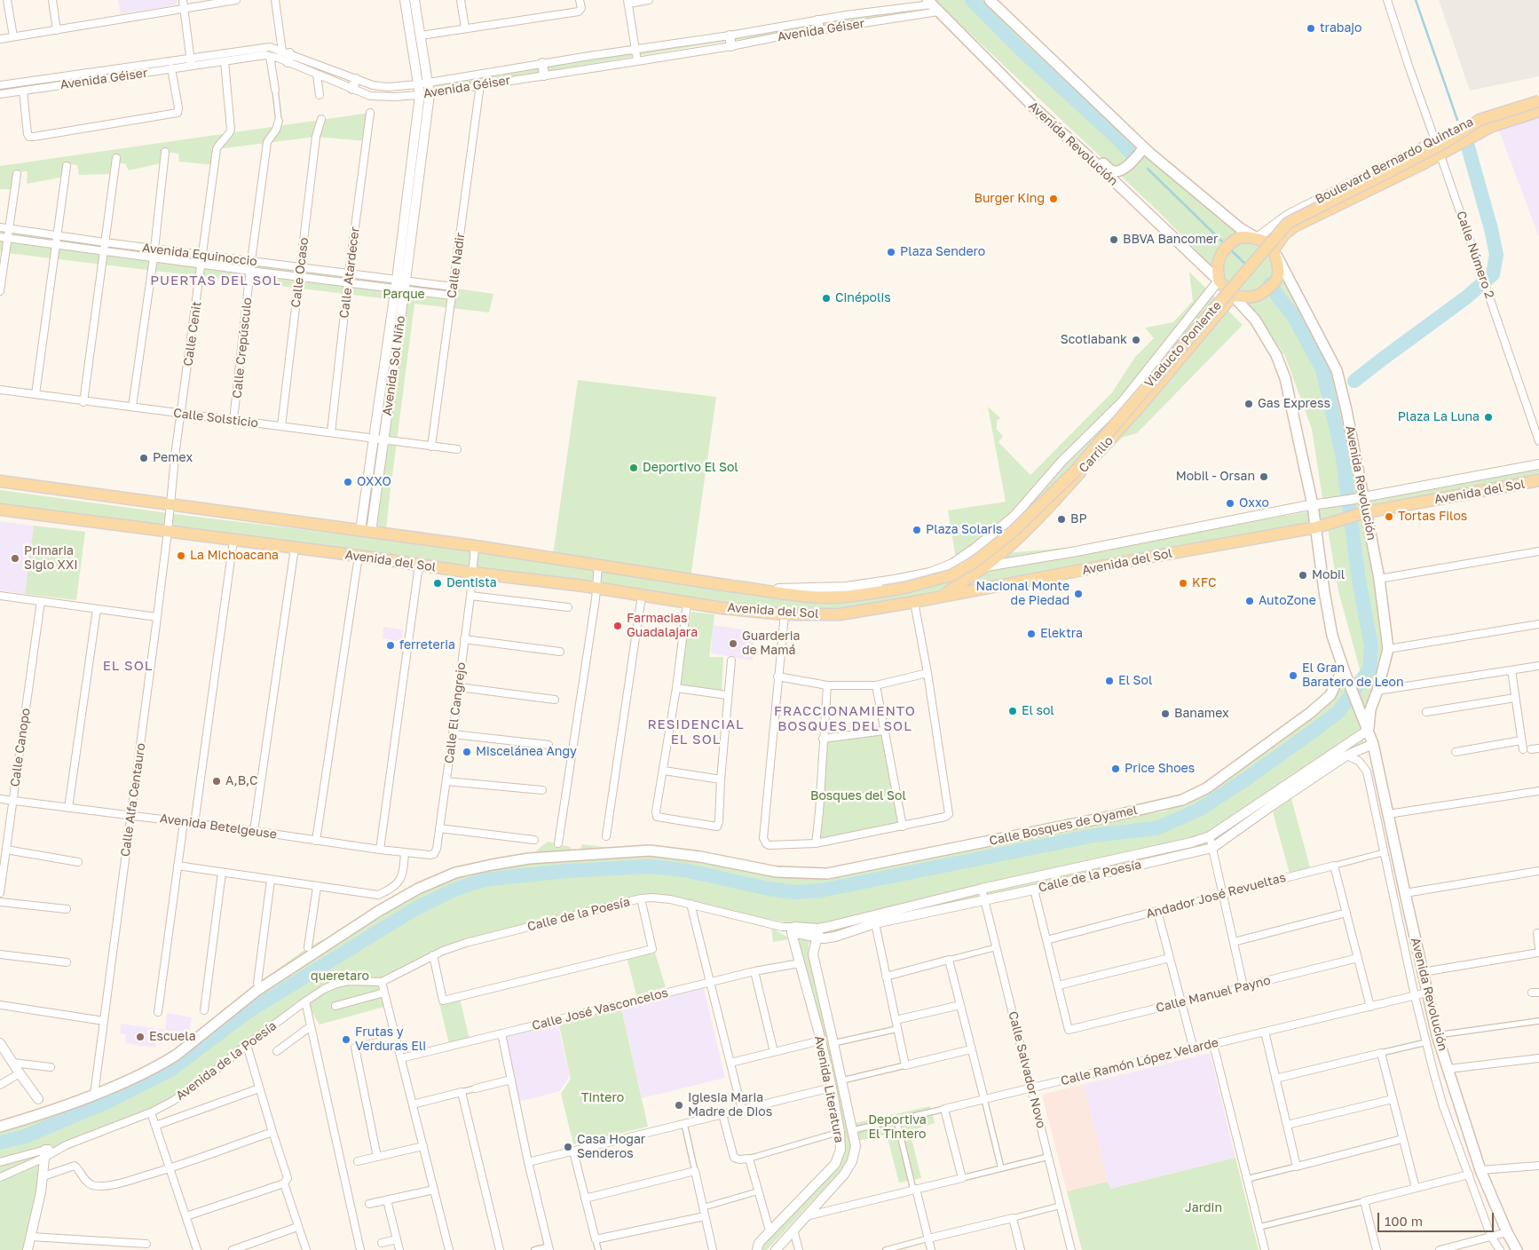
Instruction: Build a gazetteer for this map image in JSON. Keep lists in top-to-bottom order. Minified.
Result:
{"streets":{"main road":["Avenida Revolución","Boulevard Bernardo Quintana","Viaducto Poniente","Carrillo","Avenida del Sol","Calle Bosques de Oyamel"],"street":["Avenida Géiser","Avenida Equinoccio","Calle Número 2","Calle Nadir","Calle Ocaso","Calle Atardecer","Calle Cenit","Calle Crepúsculo","Avenida Sol Niño","Calle Solsticio","Calle El Cangrejo","Calle Canopo","Calle Alfa Centauro","Avenida Betelgeuse","Calle de la Poesía","Andador José Revueltas","Calle Manuel Payno","Calle José Vasconcelos","Avenida de la Poesía","Calle Ramón López Velarde","Calle Salvador Novo","Avenida Literatura"]},"crossings":[["Avenida Géiser","Avenida Revolución"],["Avenida Géiser","Calle Nadir"],["Avenida Géiser","Calle Cenit"],["Avenida Géiser","Avenida Sol Niño"],["Avenida Revolución","Boulevard Bernardo Quintana"],["Avenida Revolución","Carrillo"],["Avenida Revolución","Avenida del Sol"],["Avenida Revolución","Calle Bosques de Oyamel"],["Avenida Revolución","Calle de la Poesía"],["Avenida Revolución","Andador José Revueltas"],["Avenida Revolución","Calle Ramón López Velarde"],["Boulevard Bernardo Quintana","Calle Número 2"],["Boulevard Bernardo Quintana","Carrillo"],["Boulevard Bernardo Quintana","Avenida del Sol"],["Avenida Equinoccio","Calle Nadir"],["Avenida Equinoccio","Calle Ocaso"],["Avenida Equinoccio","Calle Atardecer"],["Avenida Equinoccio","Calle Cenit"],["Avenida Equinoccio","Calle Crepúsculo"],["Avenida Equinoccio","Avenida Sol Niño"],["Calle Nadir","Calle Solsticio"],["Calle Ocaso","Calle Solsticio"],["Calle Atardecer","Calle Solsticio"],["Calle Cenit","Calle Solsticio"],["Calle Cenit","Avenida del Sol"],["Calle Cenit","Calle Alfa Centauro"],["Viaducto Poniente","Avenida del Sol"],["Calle Crepúsculo","Calle Solsticio"],["Avenida Sol Niño","Calle Solsticio"],["Avenida Sol Niño","Avenida del Sol"],["Carrillo","Avenida del Sol"],["Avenida del Sol","Calle El Cangrejo"],["Avenida del Sol","Calle Alfa Centauro"],["Calle El Cangrejo","Avenida Betelgeuse"],["Calle Canopo","Avenida Betelgeuse"],["Calle Alfa Centauro","Calle Bosques de Oyamel"],["Calle Alfa Centauro","Avenida Betelgeuse"],["Calle de la Poesía","Avenida de la Poesía"],["Calle de la Poesía","Calle Salvador Novo"],["Calle de la Poesía","Avenida Literatura"],["Calle José Vasconcelos","Avenida Literatura"],["Calle Ramón López Velarde","Calle Salvador Novo"],["Calle Ramón López Velarde","Avenida Literatura"]],"districts":["PUERTAS DEL SOL","EL SOL","FRACCIONAMIENTO BOSQUES DEL SOL","RESIDENCIAL EL SOL"],"parks":["Parque","Bosques del Sol","queretaro","Tintero","Deportiva El Tintero","Jardin"],"places":["trabajo","Burger King","BBVA Bancomer","Plaza Sendero","Cinépolis","Scotiabank","Gas Express","Plaza La Luna","Pemex","Deportivo El Sol","Mobil - Orsan","OXXO","Oxxo","Tortas Filos","BP","Plaza Solaris","La Michoacana","Primaria Siglo XXI","Mobil","Dentista","KFC","Nacional Monte de Piedad","AutoZone","Farmacias Guadalajara","Elektra","Guarderia de Mamá","ferreteria","El Gran Baratero de Leon","El Sol","El sol","Banamex","Miscelánea Angy","Price Shoes","A,B,C","Escuela","Frutas y Verduras Eli","Iglesia Maria Madre de Dios","Casa Hogar Senderos"],"scale_bar":"100 m"}
